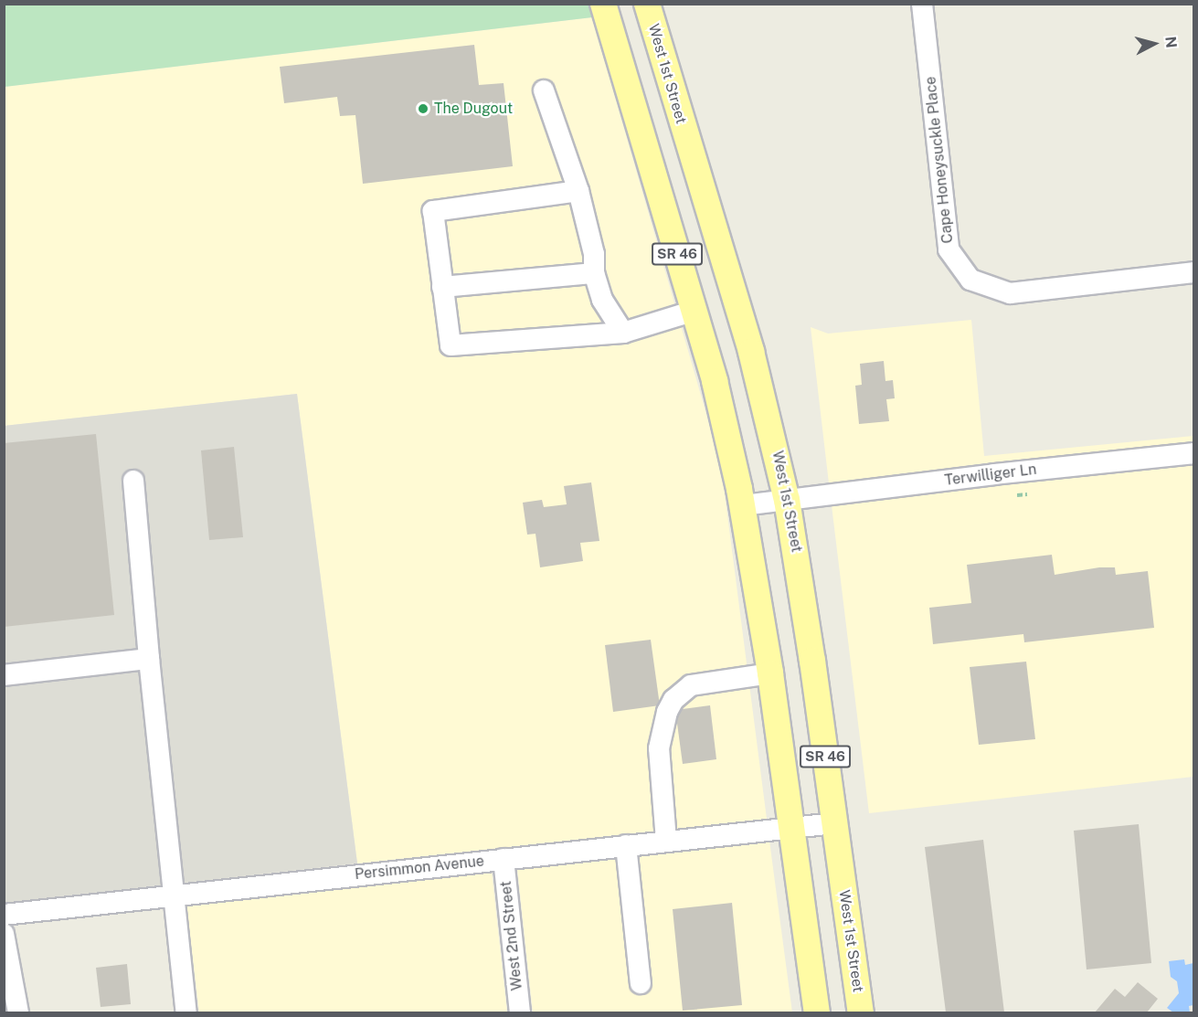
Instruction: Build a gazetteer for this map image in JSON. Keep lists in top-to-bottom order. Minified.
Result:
{"streets":{"main road":["West 1st Street","SR 46"],"street":["Cape Honeysuckle Place","Terwilliger Ln","Persimmon Avenue","West 2nd Street"]},"crossings":[["West 1st Street","Terwilliger Ln"],["West 1st Street","Persimmon Avenue"],["SR 46","Terwilliger Ln"],["SR 46","Persimmon Avenue"],["Persimmon Avenue","West 2nd Street"]],"places":["The Dugout"],"north":"right"}
